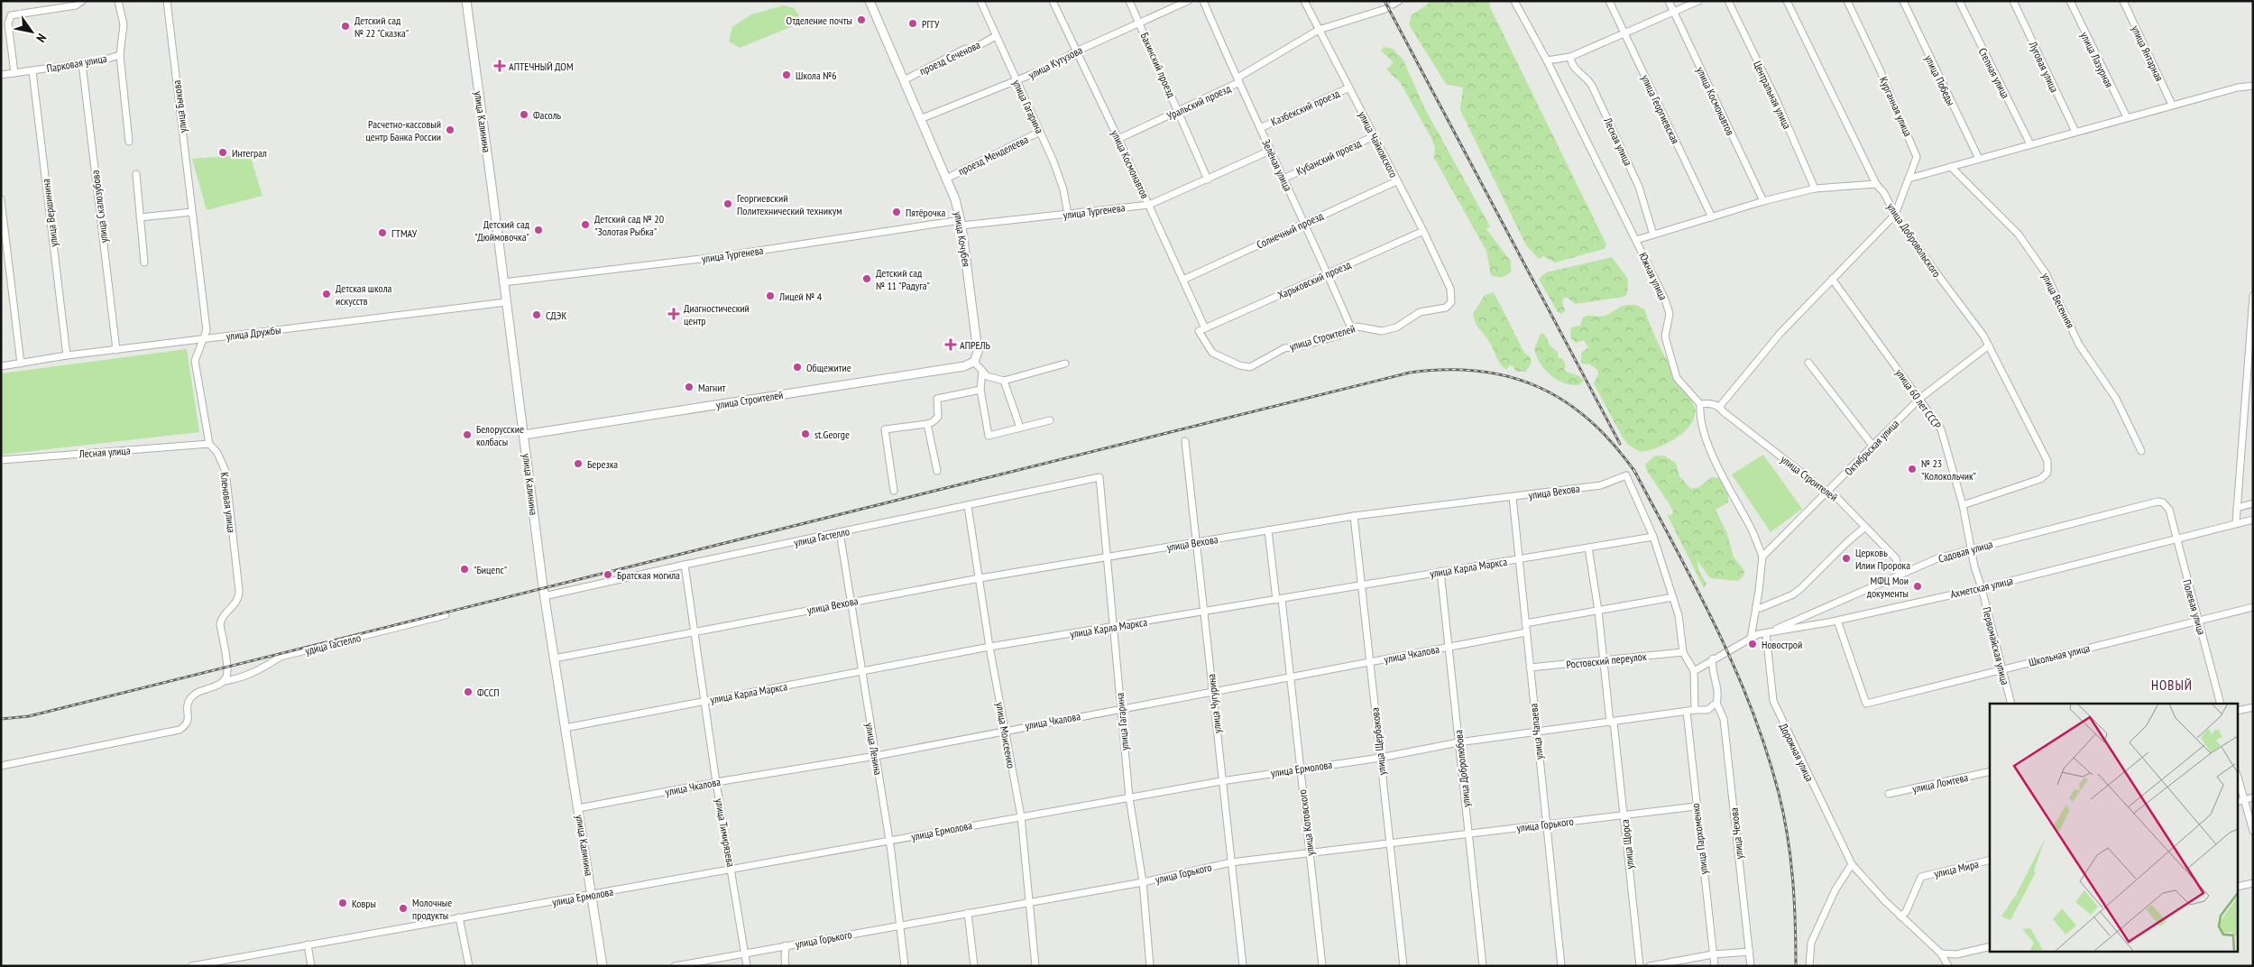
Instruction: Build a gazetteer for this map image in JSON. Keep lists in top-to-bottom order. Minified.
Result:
{"streets":{"main road":["улица Калинина","улица Кочубея","улица Строителей"],"street":["улица Янтарная","проезд Сеченова","улица Лазурная","улица Кутузова","Парковая улица","Бакинский проезд","Луговая улица","Степная улица","улица Победы","Центральная улица","улица Космонавтов","Уральский проезд","улица Быкова","улица Гагарина","Курганная улица","Казбекский проезд","улица Георгиевская","Лесная улица","улица Чайковского","проезд Менделеева","Кубанский проезд","Зелёная улица","улица Скалозубова","улица Тургенева","улица Вершинина","Солнечный проезд","улица Добровольского","Южная улица","Харьковский проезд","улица Весенняя","улица Дружбы","улица 60 лет СССР","Октябрьская улица","улица Вехова","Кленовая улица","улица Гастелло","Садовая улица","улица Карла Маркса","Ахметская улица","Полевая улица","удица Гастелло","Первомайская улица","улица Чкалова","Школьная улица","Ростовский переулок","улица Чугурина","улица Чапаева","улица Моисеенко","улица Щербакова","улица Ленина","Дорожная улица","улица Ермолова","улица Добролюбова","улица Ломтева","улица Котовского","улица Горького","улица Тимирязева","улица Чехова","улица Пархоменко","улица Щорса","улица Мира"]},"crossings":[["проезд Сеченова","улица Гагарина"],["проезд Сеченова","улица Кочубея"],["улица Кутузова","Бакинский проезд"],["улица Кутузова","улица Космонавтов"],["улица Кутузова","улица Гагарина"],["улица Кутузова","улица Кочубея"],["Парковая улица","улица Скалозубова"],["Парковая улица","улица Вершинина"],["Бакинский проезд","Уральский проезд"],["Бакинский проезд","улица Тургенева"],["улица Космонавтов","Уральский проезд"],["улица Космонавтов","улица Тургенева"],["улица Космонавтов","Солнечный проезд"],["улица Космонавтов","Харьковский проезд"],["улица Космонавтов","улица Строителей"],["Уральский проезд","улица Чайковского"],["Уральский проезд","Зелёная улица"],["улица Быкова","улица Дружбы"],["улица Быкова","Кленовая улица"],["улица Гагарина","проезд Менделеева"],["улица Гагарина","улица Тургенева"],["улица Гагарина","улица Вехова"],["улица Гагарина","улица Гастелло"],["улица Гагарина","улица Карла Маркса"],["улица Гагарина","улица Чкалова"],["улица Гагарина","улица Ермолова"],["улица Гагарина","улица Горького"],["Курганная улица","улица Добровольского"],["Казбекский проезд","улица Чайковского"],["Казбекский проезд","Зелёная улица"],["улица Калинина","улица Тургенева"],["улица Калинина","улица Дружбы"],["улица Калинина","улица Строителей"],["улица Калинина","улица Вехова"],["улица Калинина","улица Гастелло"],["улица Калинина","улица Карла Маркса"],["улица Калинина","улица Чкалова"],["улица Калинина","улица Ермолова"],["Лесная улица","Кленовая улица"],["улица Чайковского","Кубанский проезд"],["улица Чайковского","Солнечный проезд"],["улица Чайковского","Харьковский проезд"],["улица Чайковского","улица Строителей"],["проезд Менделеева","улица Кочубея"],["Кубанский проезд","Зелёная улица"],["Зелёная улица","улица Тургенева"],["Зелёная улица","Солнечный проезд"],["Зелёная улица","Харьковский проезд"],["Зелёная улица","улица Строителей"],["улица Скалозубова","улица Дружбы"],["улица Тургенева","улица Кочубея"],["улица Вершинина","улица Дружбы"],["улица Кочубея","улица Строителей"],["улица Добровольского","улица 60 лет СССР"],["улица Добровольского","Октябрьская улица"],["Харьковский проезд","улица Строителей"],["улица Дружбы","Кленовая улица"],["улица Строителей","Октябрьская улица"],["улица Строителей","Садовая улица"],["улица 60 лет СССР","Октябрьская улица"],["улица 60 лет СССР","Садовая улица"],["улица 60 лет СССР","Ахметская улица"],["улица 60 лет СССР","Первомайская улица"],["улица Вехова","улица Карла Маркса"],["улица Вехова","Ахметская улица"],["улица Вехова","Ростовский переулок"],["улица Вехова","улица Чугурина"],["улица Вехова","улица Чапаева"],["улица Вехова","улица Моисеенко"],["улица Вехова","улица Щербакова"],["улица Вехова","улица Ленина"],["улица Вехова","улица Котовского"],["улица Вехова","улица Тимирязева"],["Кленовая улица","удица Гастелло"],["улица Гастелло","улица Моисеенко"],["улица Гастелло","улица Ленина"],["улица Гастелло","улица Тимирязева"],["Садовая улица","Ахметская улица"],["Садовая улица","Полевая улица"],["Садовая улица","Дорожная улица"],["улица Карла Маркса","улица Чугурина"],["улица Карла Маркса","улица Чапаева"],["улица Карла Маркса","улица Моисеенко"],["улица Карла Маркса","улица Щербакова"],["улица Карла Маркса","улица Ленина"],["улица Карла Маркса","улица Добролюбова"],["улица Карла Маркса","улица Котовского"],["улица Карла Маркса","улица Тимирязева"],["улица Карла Маркса","улица Щорса"],["Ахметская улица","Полевая улица"],["Ахметская улица","Первомайская улица"],["Ахметская улица","Школьная улица"],["Ахметская улица","Дорожная улица"],["Ахметская улица","улица Чехова"],["Полевая улица","Школьная улица"],["Первомайская улица","Школьная улица"],["улица Чкалова","улица Чугурина"],["улица Чкалова","улица Чапаева"],["улица Чкалова","улица Моисеенко"],["улица Чкалова","улица Щербакова"],["улица Чкалова","улица Ленина"],["улица Чкалова","улица Добролюбова"],["улица Чкалова","улица Котовского"],["улица Чкалова","улица Тимирязева"],["Ростовский переулок","улица Чапаева"],["Ростовский переулок","улица Щорса"],["улица Чугурина","улица Ермолова"],["улица Чугурина","улица Горького"],["улица Чапаева","улица Ермолова"],["улица Чапаева","улица Горького"],["улица Моисеенко","улица Ермолова"],["улица Моисеенко","улица Горького"],["улица Щербакова","улица Ермолова"],["улица Щербакова","улица Горького"],["улица Ленина","улица Ермолова"],["улица Ленина","улица Горького"],["Дорожная улица","улица Мира"],["улица Ермолова","улица Добролюбова"],["улица Ермолова","улица Котовского"],["улица Ермолова","улица Тимирязева"],["улица Ермолова","улица Чехова"],["улица Ермолова","улица Пархоменко"],["улица Ермолова","улица Щорса"],["улица Добролюбова","улица Горького"],["улица Котовского","улица Горького"],["улица Горького","улица Тимирязева"],["улица Горького","улица Пархоменко"],["улица Горького","улица Щорса"]],"districts":["НОВЫЙ"],"places":{"other":["Отделение почты","РГГУ","Детский сад № 22 \"Сказка\"","Школа №6","Фасоль","Расчетно-кассовый центр Банка России","Интеграл","Георгиевский Политехнический техникум","Пятёрочка","Детский сад № 20 \"Золотая Рыбка\"","Детский сад \"Дюймовочка\"","ГТМАУ","Детский сад № 11 \"Радуга\"","Детская школа искусств","Лицей № 4","СДЭК","Общежитие","Магнит","st.George","Белорусские колбасы","Березка","№ 23 \"Колокольчик\"","Церковь Илии Пророка","\"Бицепс\"","Братская могила","МФЦ Мои документы","Новострой","ФССП","Ковры","Молочные продукты"],"health":["АПТЕЧНЫЙ ДОМ","Диагностический центр","АПРЕЛЬ"]},"north":"bottom right"}
